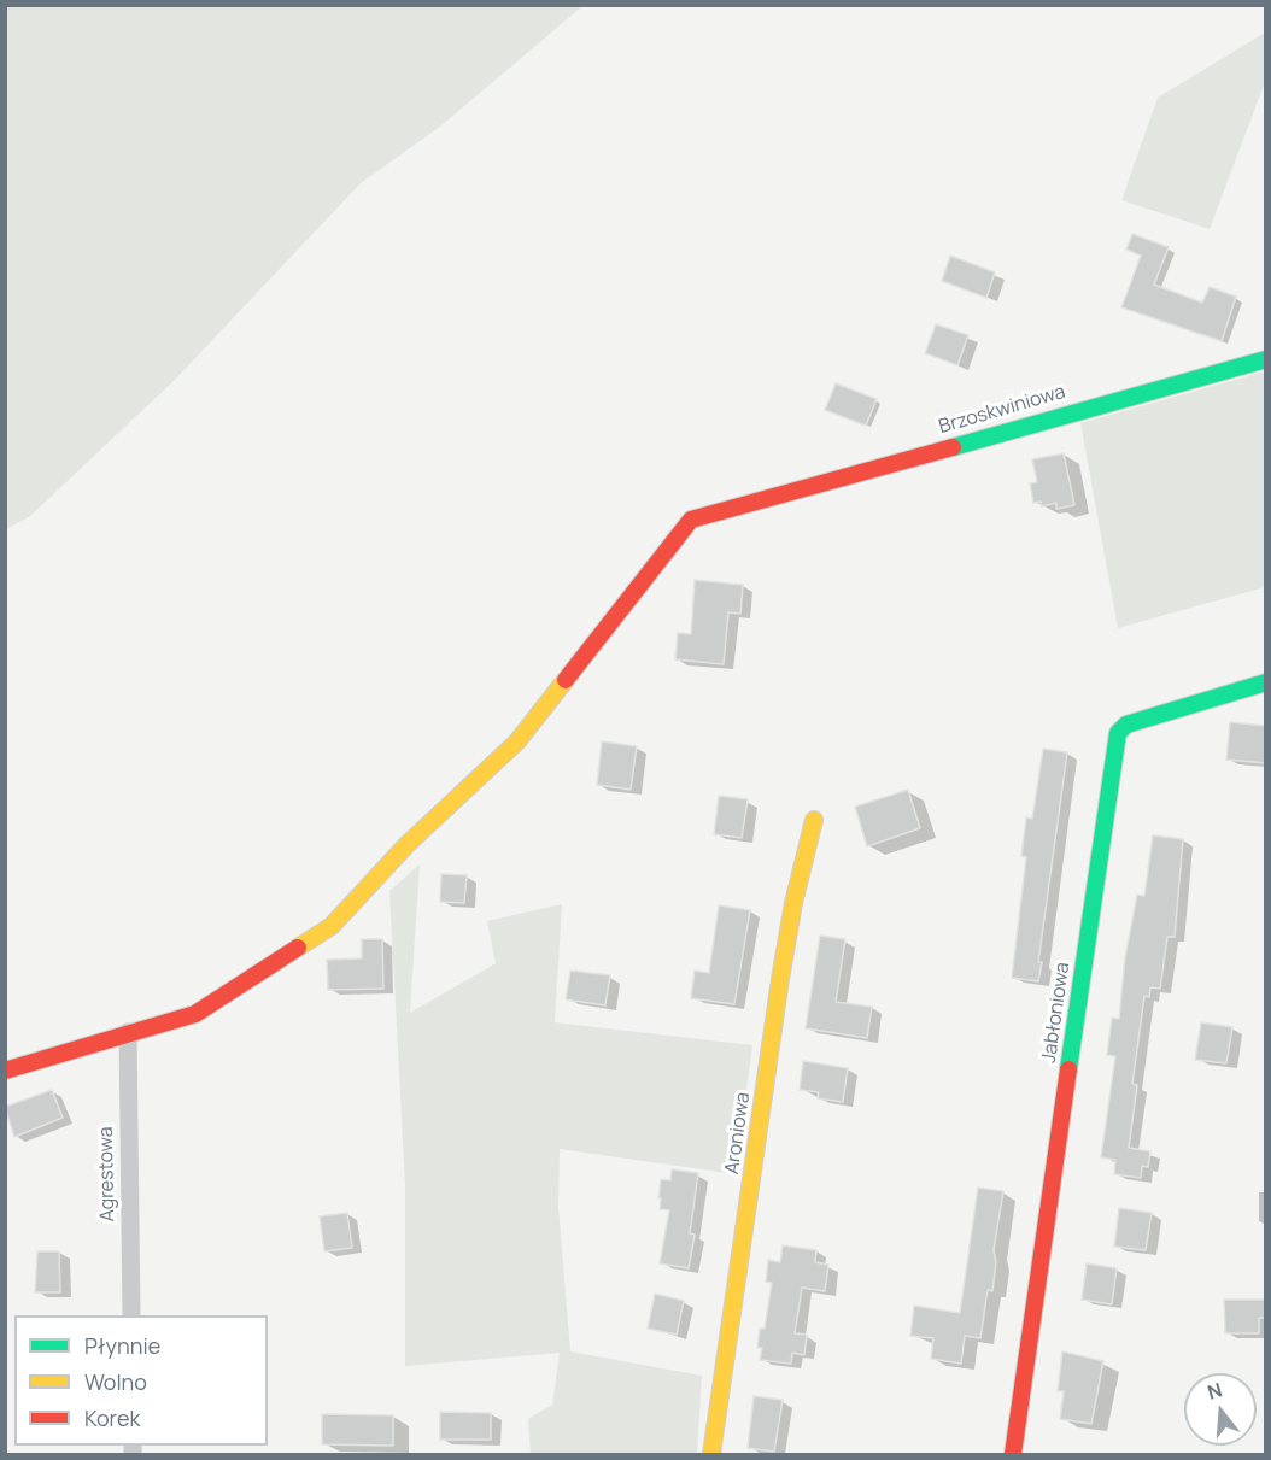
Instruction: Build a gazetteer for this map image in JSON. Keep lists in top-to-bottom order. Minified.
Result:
{"streets":{"street":["Brzoskwiniowa","Jabłoniowa","Aroniowa","Agrestowa"]},"crossings":[["Brzoskwiniowa","Agrestowa"]],"legend":["Płynnie","Wolno","Korek"],"north":"top"}
